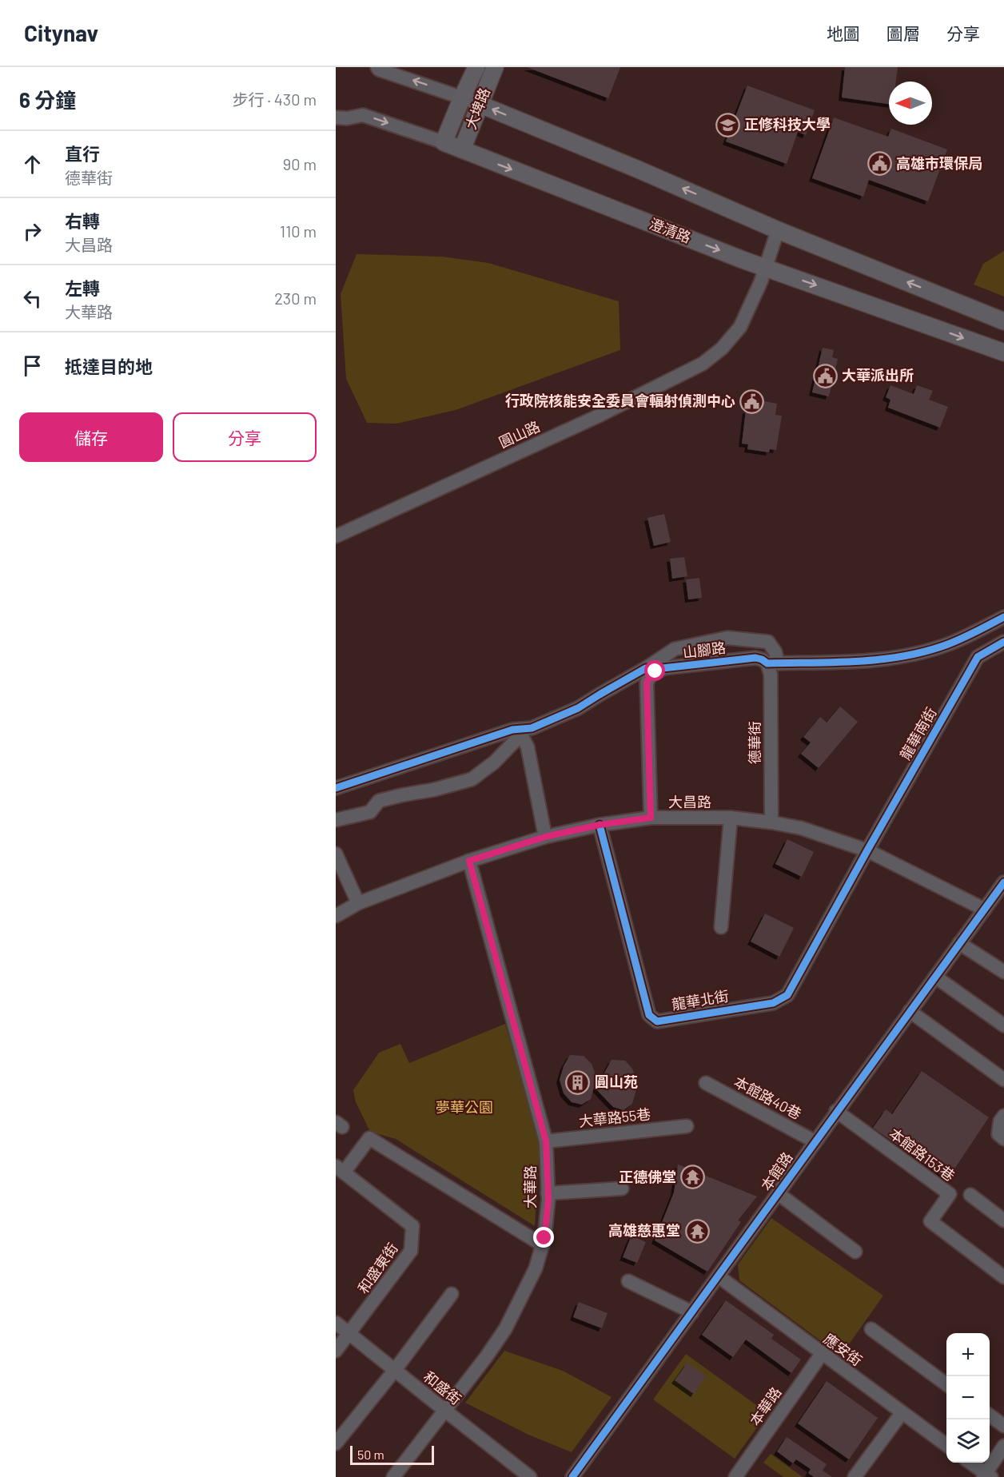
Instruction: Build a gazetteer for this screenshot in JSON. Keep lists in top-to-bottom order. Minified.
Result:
{"streets":{"main road":["大埤路","澄清路"],"street":["圓山路","山腳路","龍華南街","德華街","大昌路","龍華北街","本館路40巷","大華路55巷","本館路153巷","本館路","大華路","和盛東街","應安街","和盛街","本華路"]},"crossings":[["大埤路","澄清路"],["澄清路","圓山路"],["山腳路","德華街"],["龍華南街","大昌路"],["龍華南街","龍華北街"],["德華街","大昌路"],["大昌路","龍華北街"],["大昌路","本館路"],["大昌路","大華路"],["本館路40巷","本館路"],["大華路55巷","大華路"],["本館路153巷","本館路"],["本館路","應安街"],["大華路","和盛街"],["和盛東街","和盛街"],["應安街","本華路"]],"one_way":["澄清路"],"parks":["夢華公園"],"places":{"school or university":["正修科技大學"],"public building":["高雄市環保局","大華派出所","行政院核能安全委員會輻射偵測中心"],"building":["圓山苑"],"temple":["正德佛堂","高雄慈惠堂"]},"scale_bar":"50 m","north":"left","page":{"header":"Citynav","nav":["地圖","圖層","分享"],"heading":["6 分鐘","步行 · 430 m"],"list":[["直行","德華街","90 m"],["右轉","大昌路","110 m"],["左轉","大華路","230 m"],"抵達目的地"],"buttons":["儲存","分享"],"map_buttons":["+","−"],"scale":"50 m"}}
